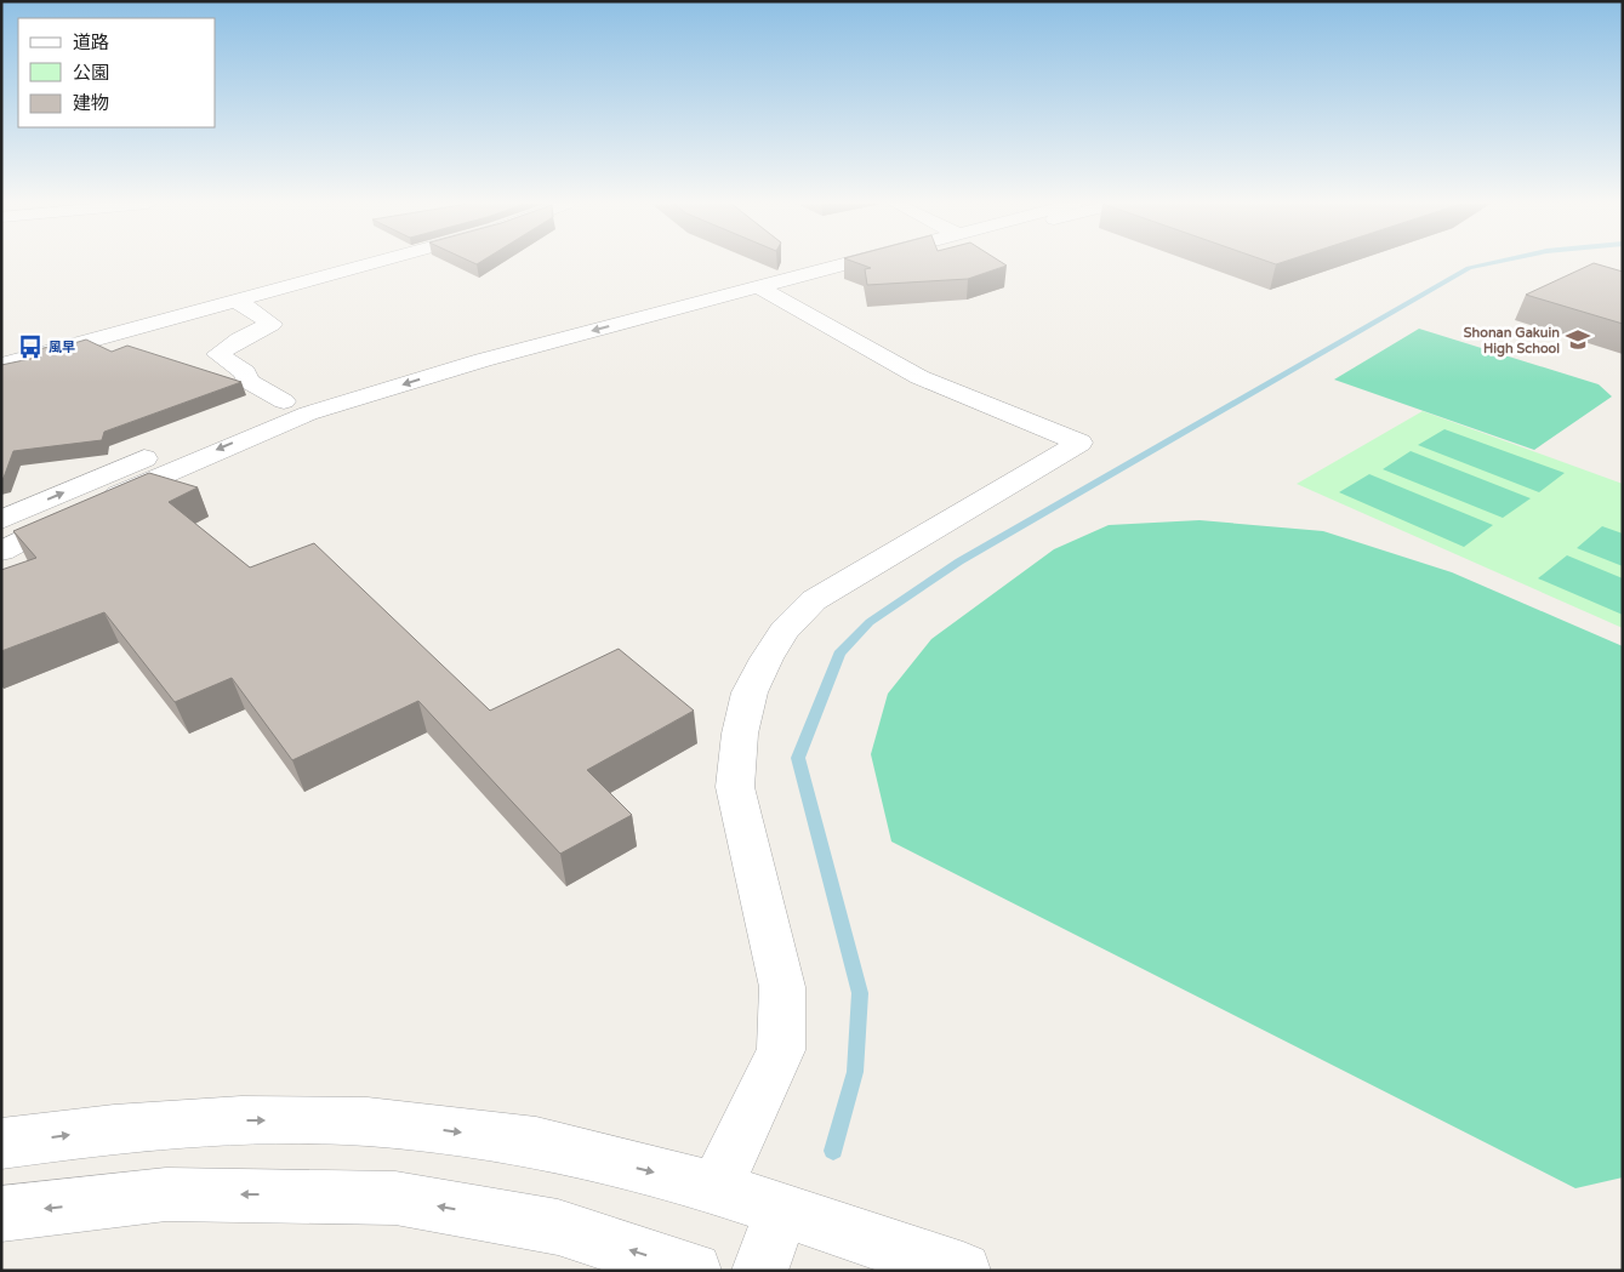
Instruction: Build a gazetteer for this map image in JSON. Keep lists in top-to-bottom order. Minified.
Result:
{"places":{"school or university":["Shonan Gakuin High School"],"bus stop":["風早"]},"legend":["道路","公園","建物"]}
